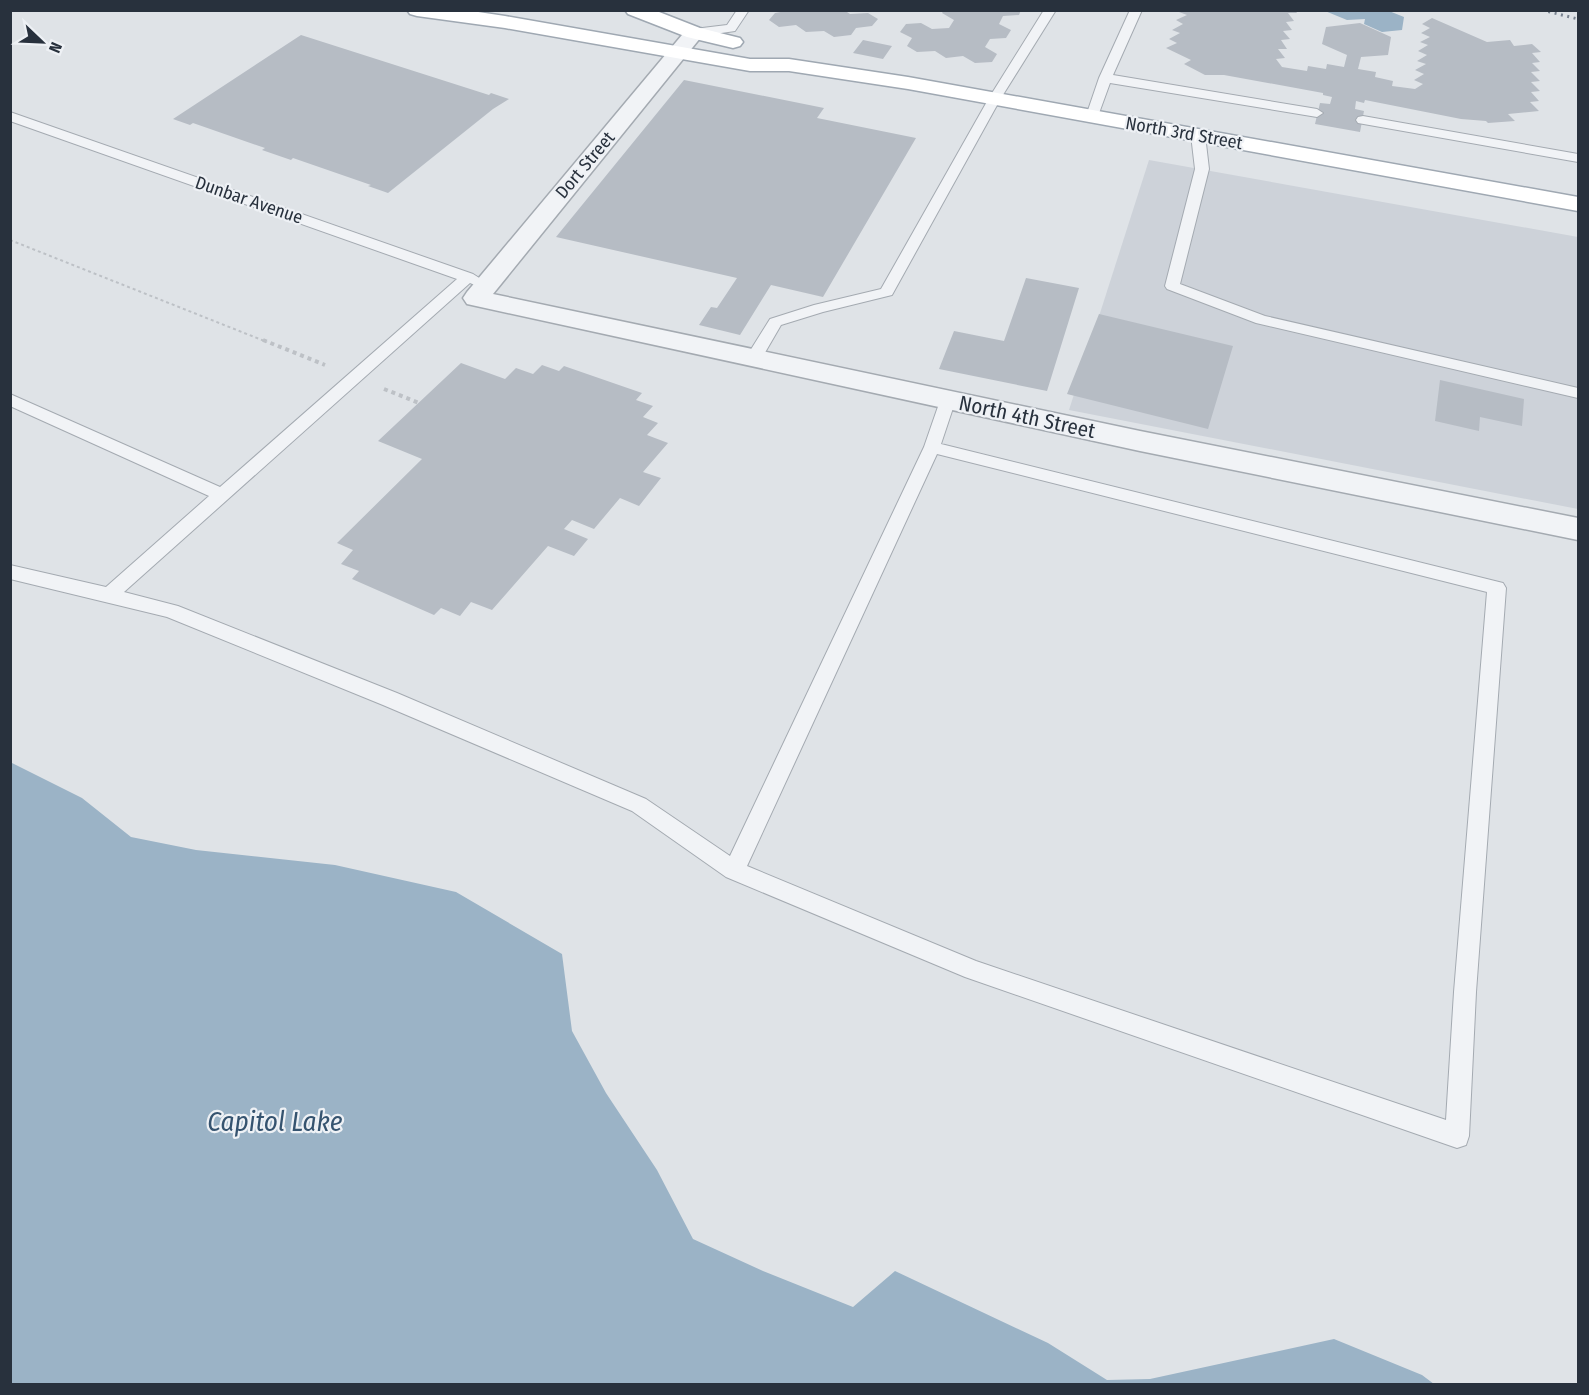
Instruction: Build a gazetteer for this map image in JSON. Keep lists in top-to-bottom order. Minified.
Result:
{"streets":{"main road":["North 3rd Street"],"street":["Dort Street","North 4th Street"],"lane":["Dunbar Avenue"]},"crossings":[["North 3rd Street","Dort Street"],["Dort Street","Dunbar Avenue"],["Dort Street","North 4th Street"],["Dunbar Avenue","North 4th Street"]],"water":["Capitol Lake"],"north":"bottom right"}
